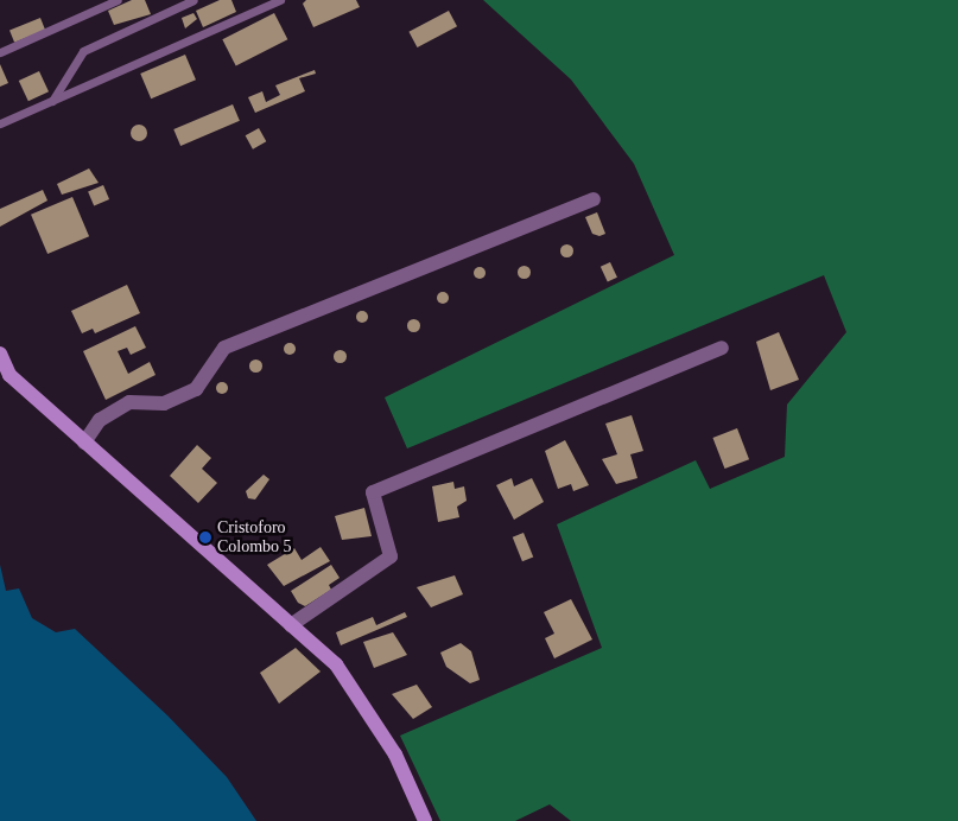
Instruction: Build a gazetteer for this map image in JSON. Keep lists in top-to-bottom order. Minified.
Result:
{"places":["Cristoforo Colombo 5"]}
